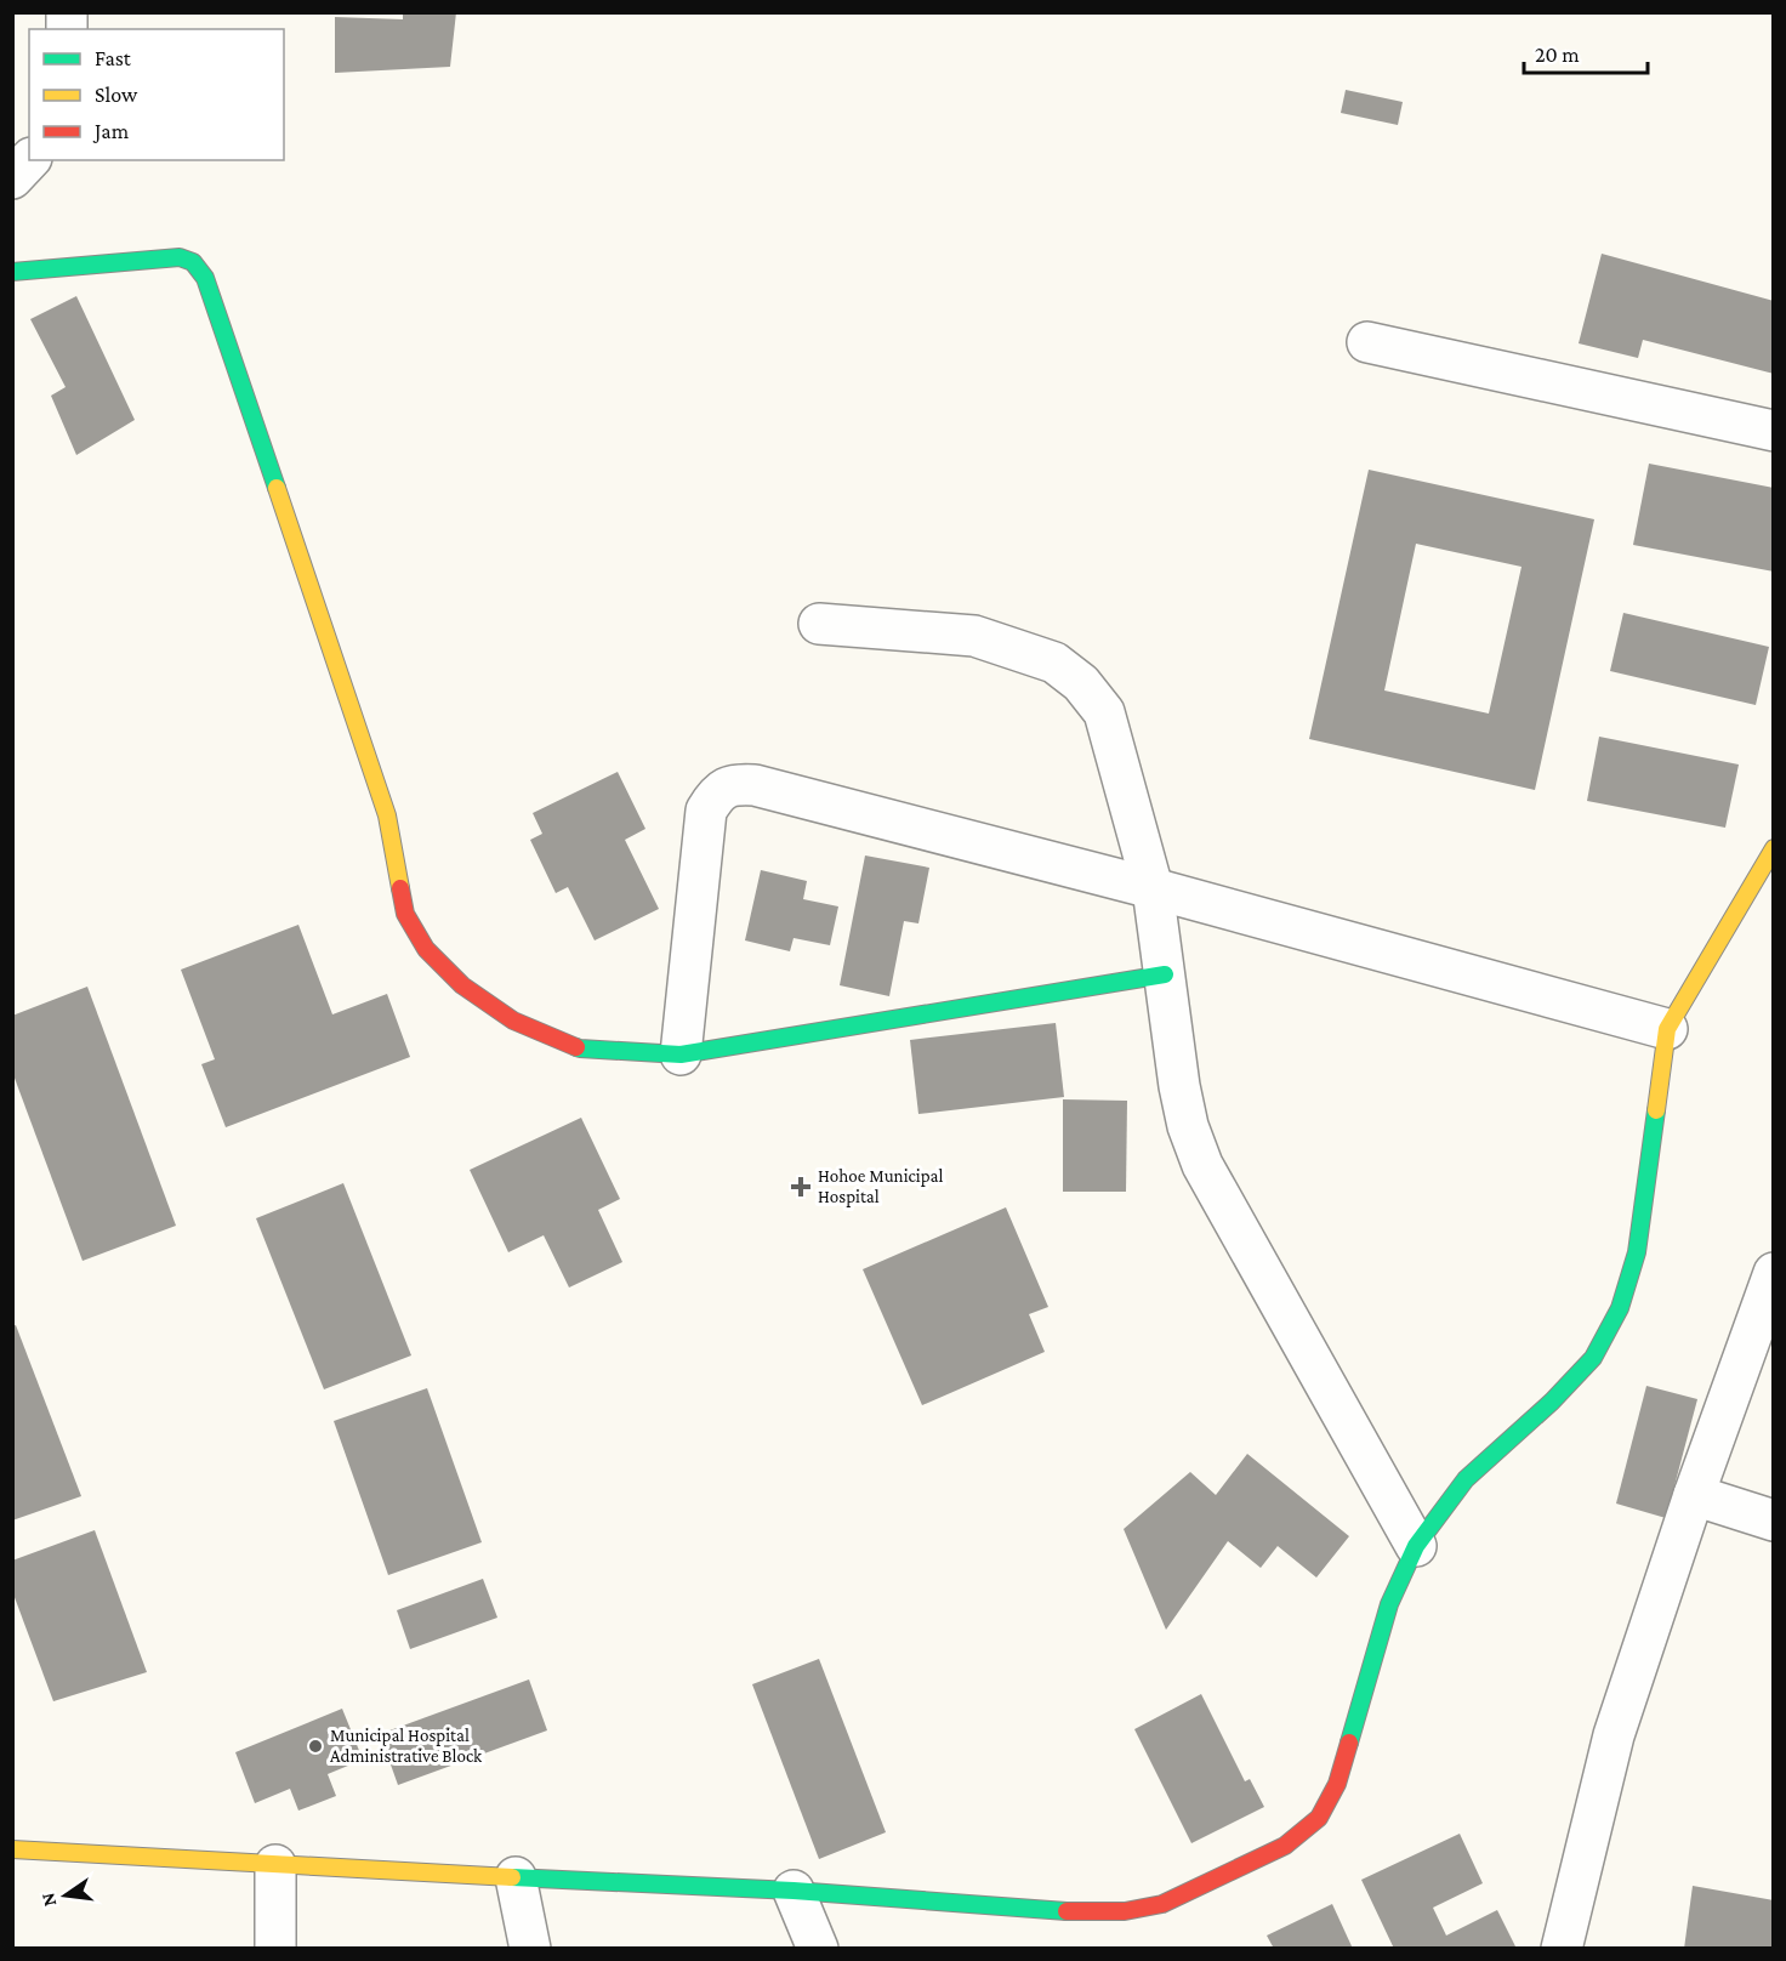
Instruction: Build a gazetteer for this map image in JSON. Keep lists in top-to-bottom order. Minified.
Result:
{"places":{"health":["Hohoe Municipal Hospital"],"other":["Municipal Hospital Administrative Block"]},"legend":["Fast","Slow","Jam"],"scale_bar":"20 m","north":"left"}
